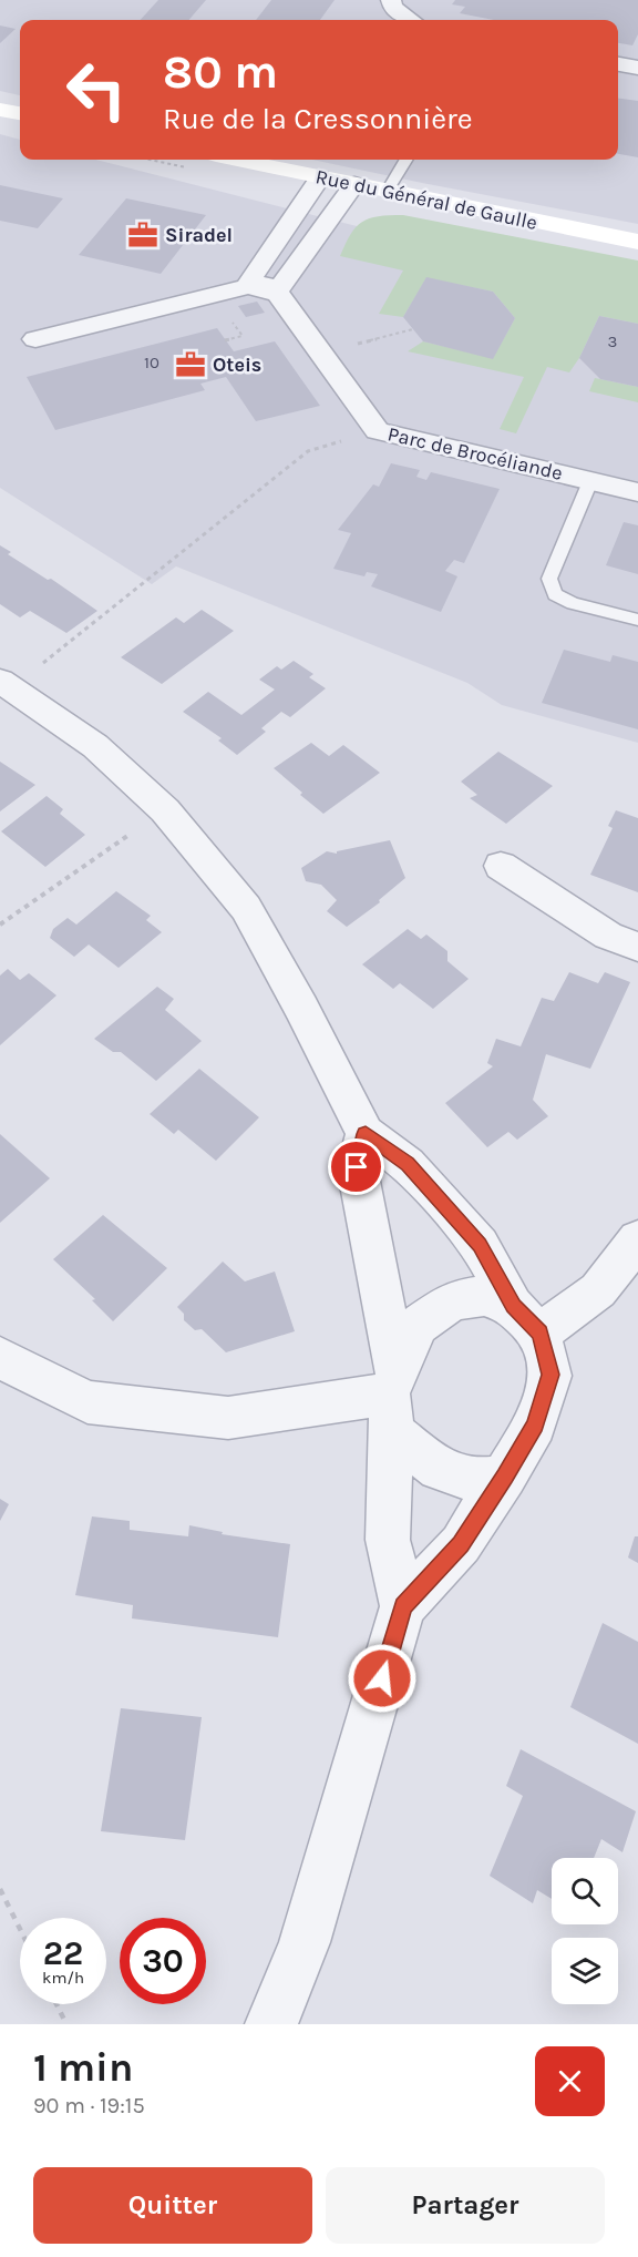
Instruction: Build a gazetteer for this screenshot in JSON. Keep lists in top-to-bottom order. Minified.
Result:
{"streets":{"main road":["Rue du Général de Gaulle"],"street":["Parc de Brocéliande"]},"places":{"office":["Siradel","Oteis"]},"house_numbers":["3","10"],"page":{"turn":["80 m","Rue de la Cressonnière"],"speed":"22 km/h","limit":"30","heading":["1 min","90 m · 19:15"],"buttons":["Quitter","Partager"]}}
